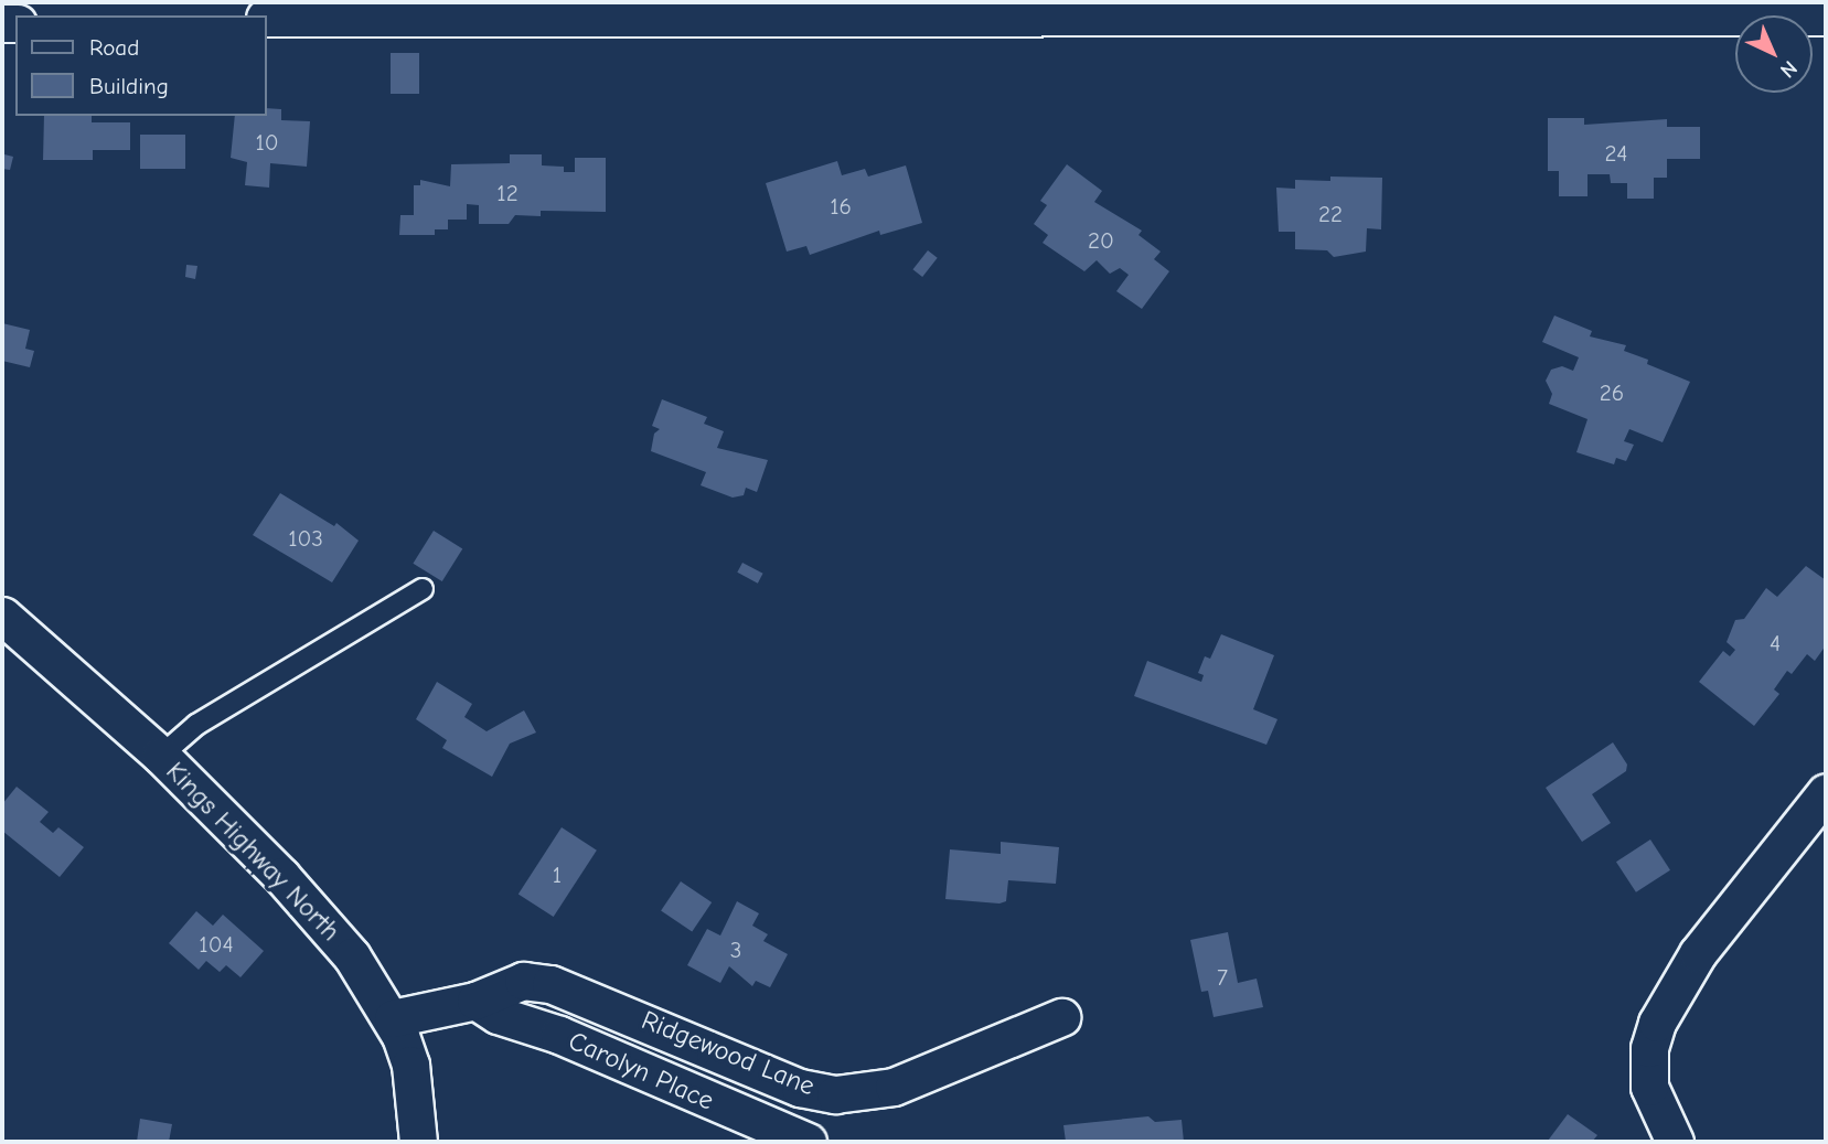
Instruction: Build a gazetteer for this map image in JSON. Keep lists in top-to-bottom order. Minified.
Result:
{"streets":{"street":["Kings Highway North","Ridgewood Lane","Carolyn Place"]},"crossings":[["Kings Highway North","Ridgewood Lane"],["Ridgewood Lane","Carolyn Place"]],"house_numbers":["10","24","12","16","22","20","26","103","4","1","104","3","7"],"legend":["Road","Building"],"north":"bottom right"}
